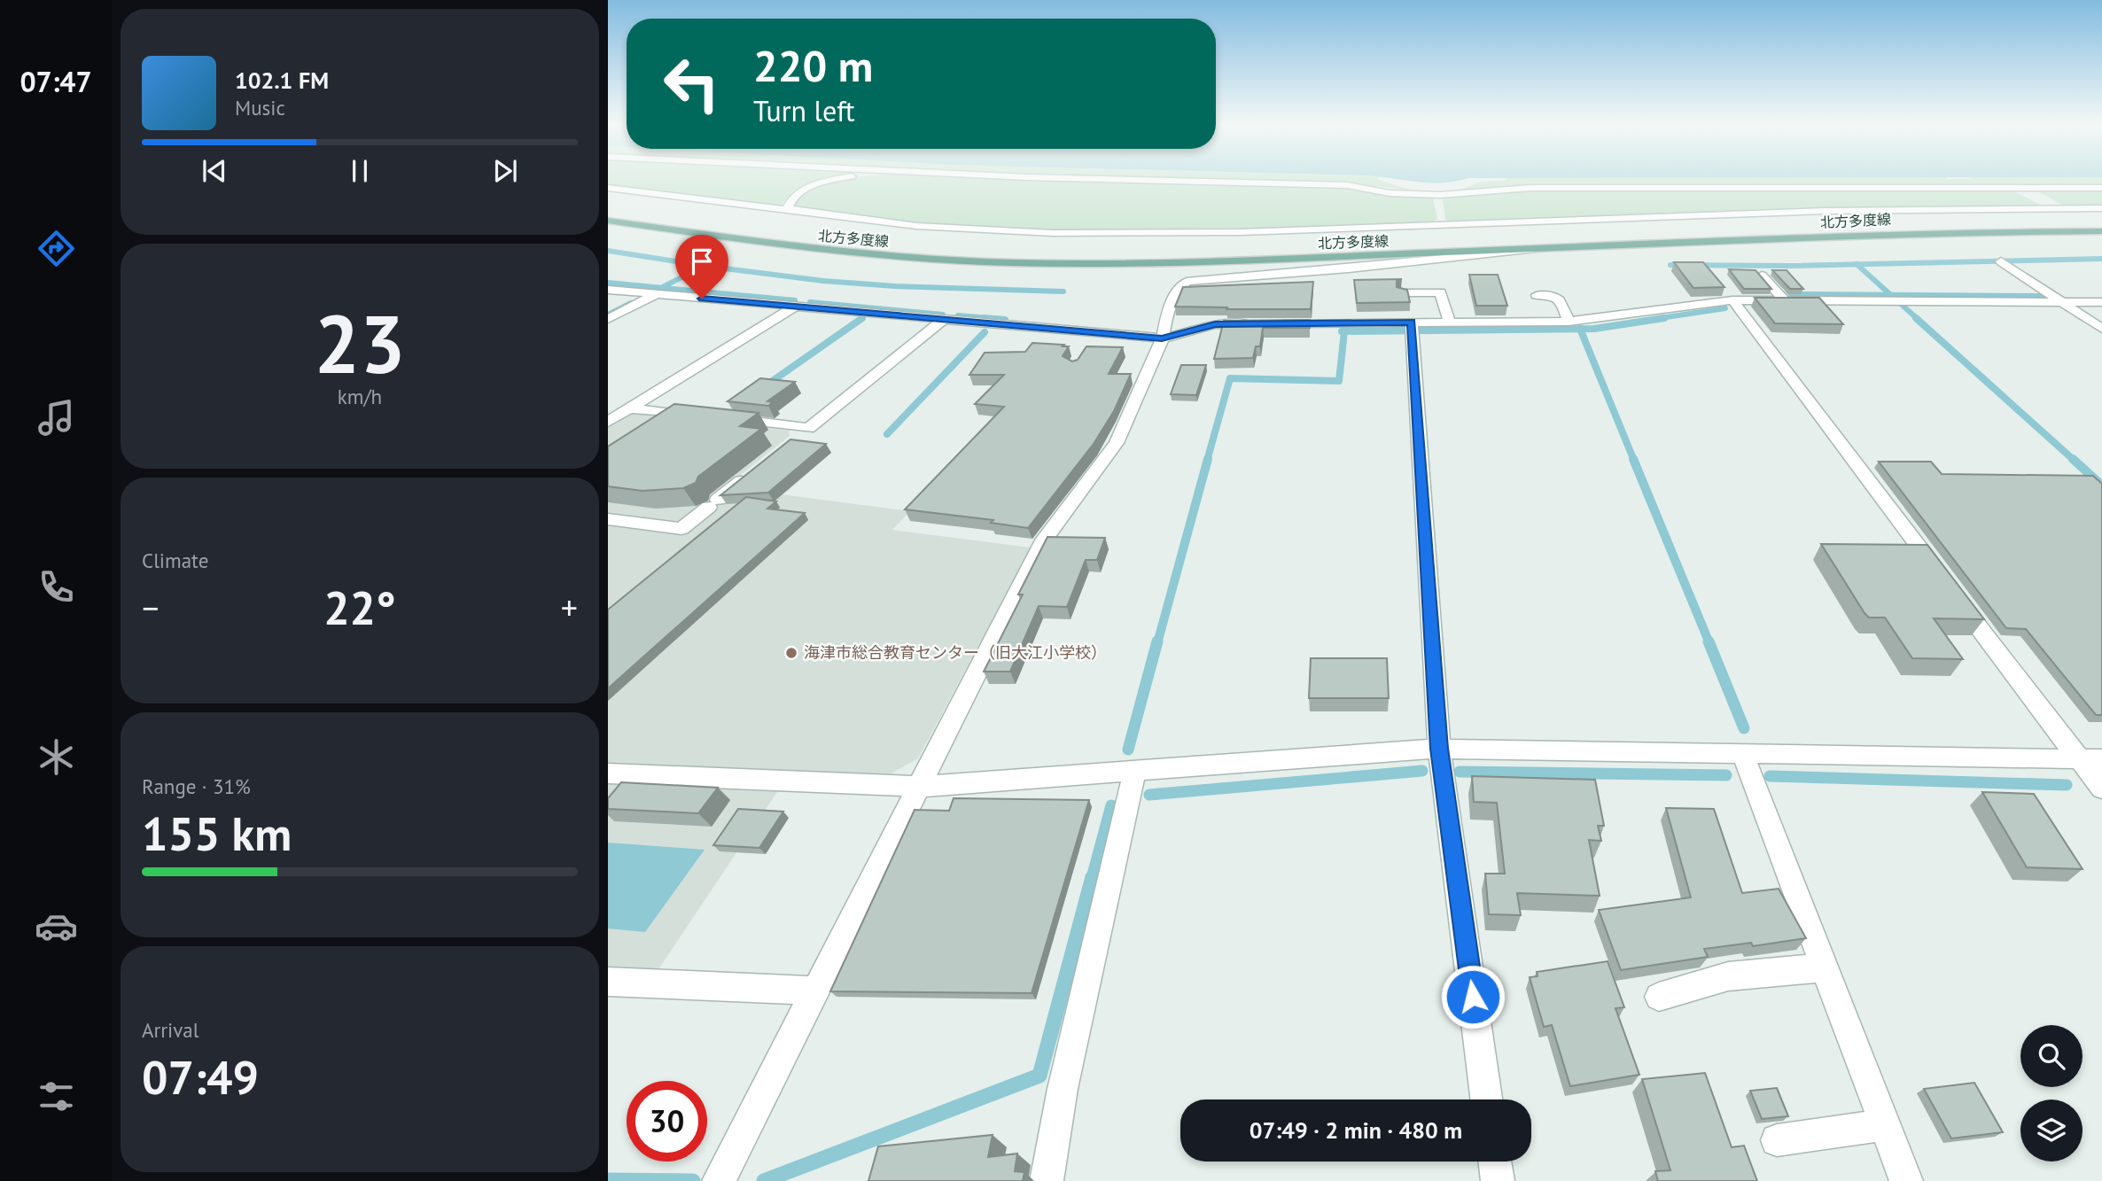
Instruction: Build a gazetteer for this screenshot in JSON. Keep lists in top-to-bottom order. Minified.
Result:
{"streets":{"main road":["北方多度線"]},"places":["海津市総合教育センター（旧大江小学校）"],"page":{"tabs":"07:47","turn":["220 m","Turn left"],"song":["102.1 FM","Music"],"tile":[["23","km/h"],"Climate",["Range · 31%","155 km"],["Arrival","07:49"]],"heat":["−","22°","+"],"limit":"30","trip":"07:49 · 2 min · 480 m"}}
